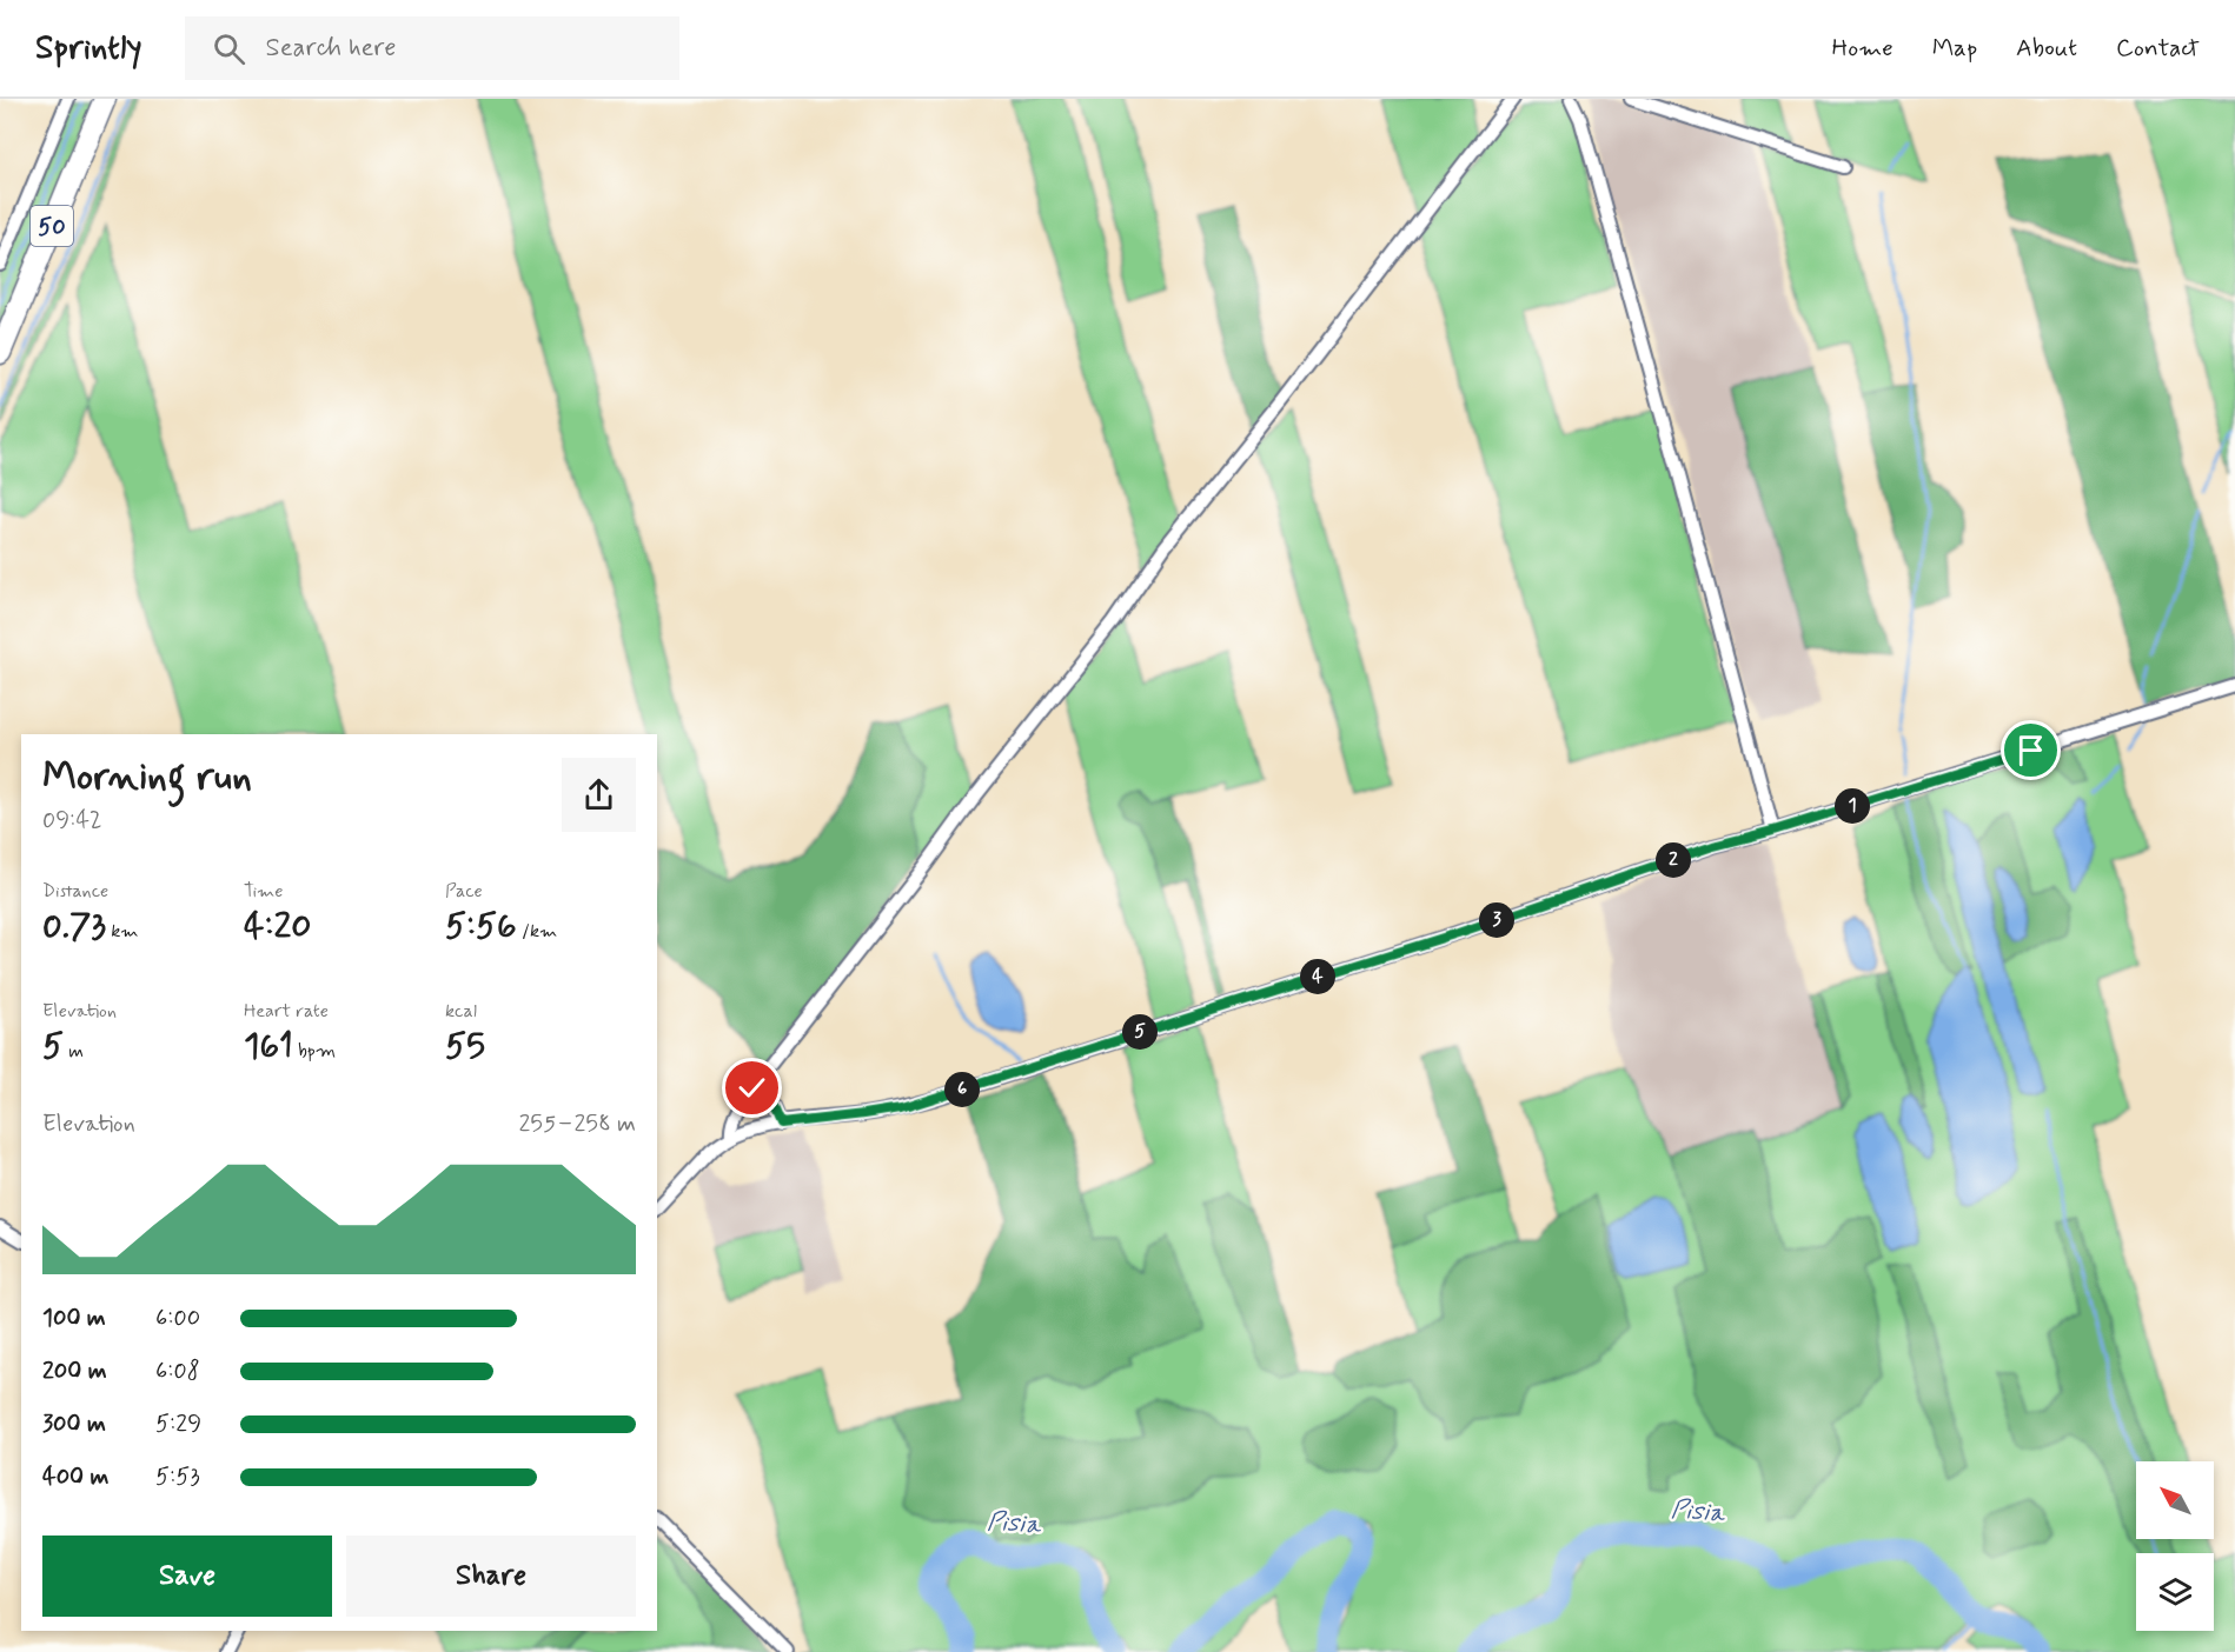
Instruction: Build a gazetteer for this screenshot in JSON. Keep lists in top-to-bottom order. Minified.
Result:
{"streets":{"main road":["50"]},"water":["Pisia"],"north":"top left","page":{"header":"Sprintly","search":"Search here","nav":["Home","Map","About","Contact"],"heading":["Morning run","09:42"],"pins":["1","2","3","4","5","6"],"stats":[["Distance","0.73 km"],["Time","4:20"],["Pace","5:56 /km"],["Elevation","5 m"],["Heart rate","161 bpm"],["kcal","55"]],"chart":["Elevation","255–258 m"],"list":[{"name":"100 m","note":"6:00"},{"name":"200 m","note":"6:08"},{"name":"300 m","note":"5:29"},{"name":"400 m","note":"5:53"}],"buttons":["Save","Share"]}}
